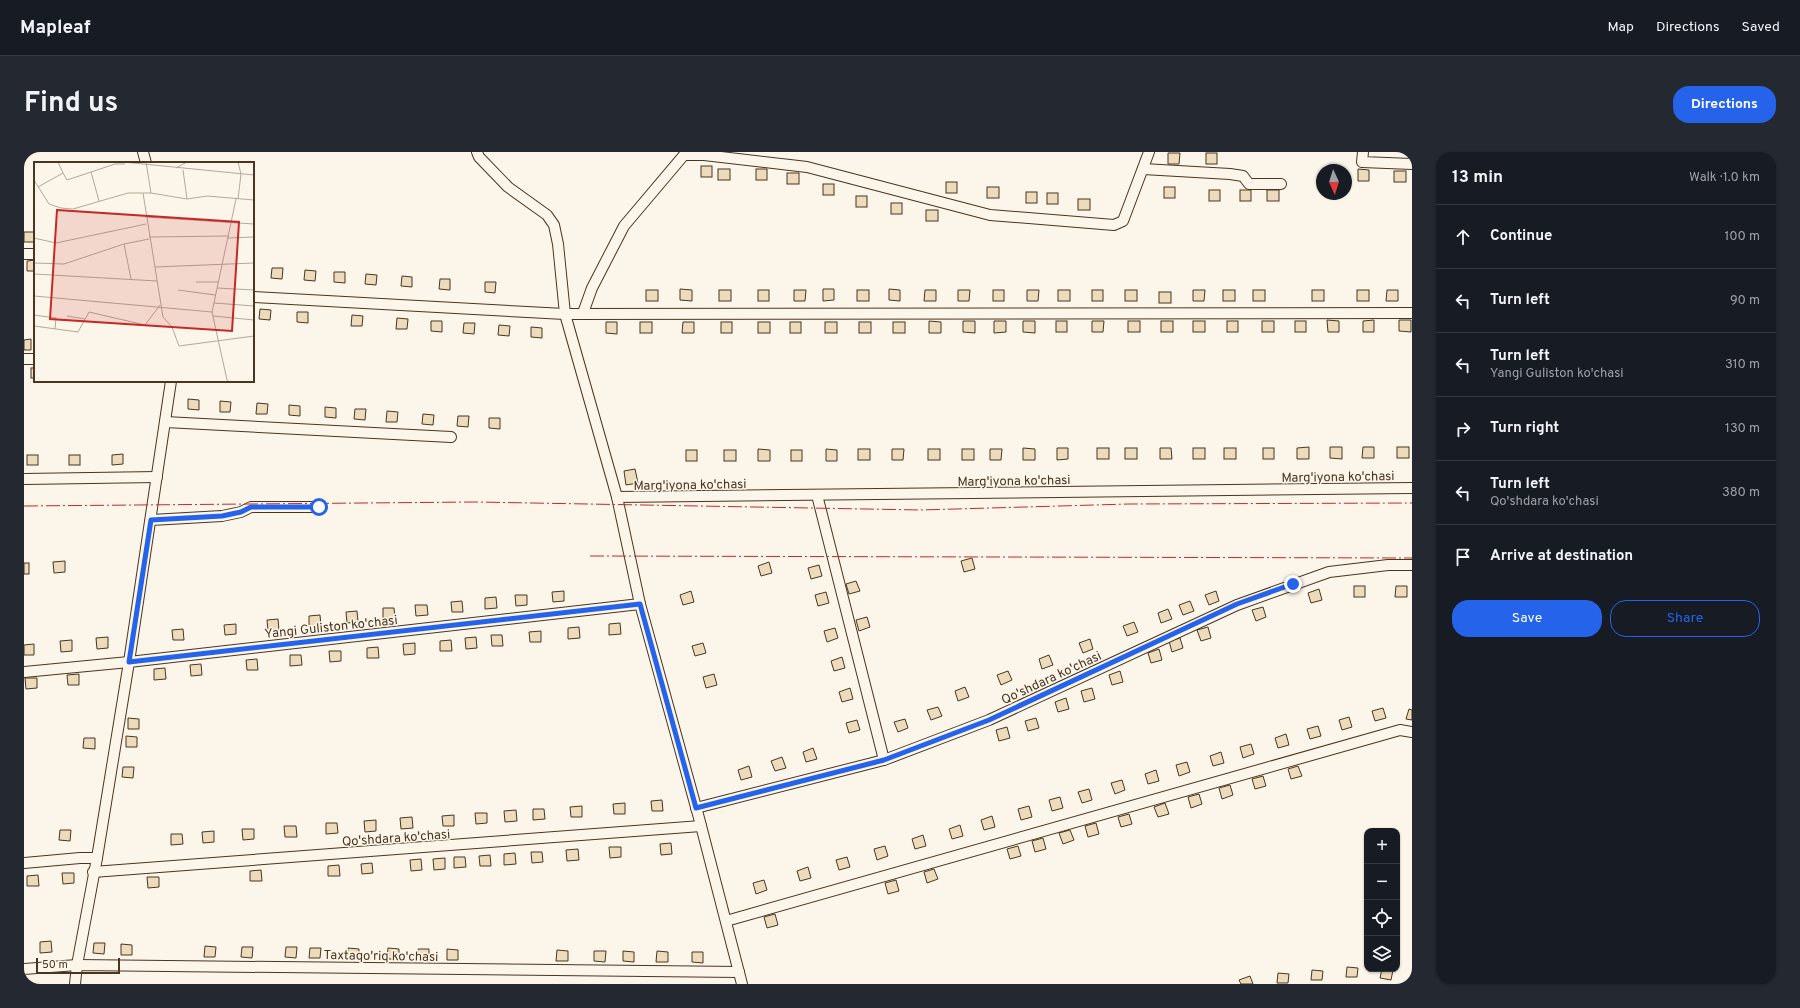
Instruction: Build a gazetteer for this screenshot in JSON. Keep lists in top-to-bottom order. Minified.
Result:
{"streets":{"street":["Marg'iyona ko'chasi","Yangi Guliston ko'chasi","Qo'shdara ko'chasi","Taxtaqo'riq ko'chasi"]},"scale_bar":"50 m","north":"bottom","page":{"header":"Mapleaf","nav":["Map","Directions","Saved"],"title":"Find us","buttons":["Directions",["Save","Share"]],"heading":["13 min","Walk · 1.0 km"],"list":[["Continue","100 m"],["Turn left","90 m"],["Turn left","Yangi Guliston ko'chasi","310 m"],["Turn right","130 m"],["Turn left","Qo'shdara ko'chasi","380 m"],"Arrive at destination"],"map_buttons":["+","−"],"scale":"50 m"}}
